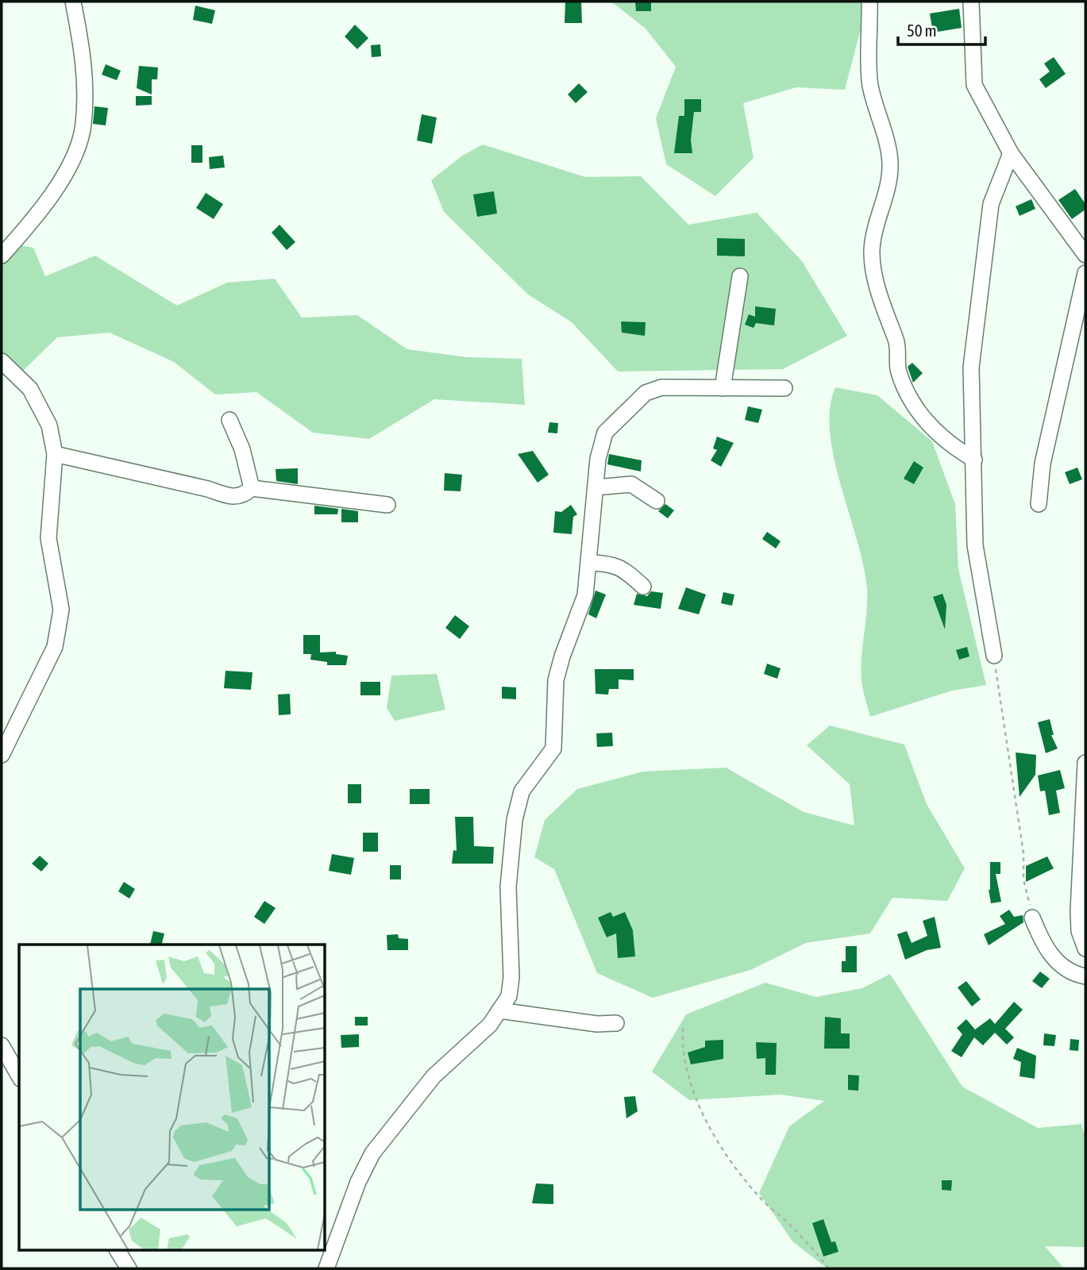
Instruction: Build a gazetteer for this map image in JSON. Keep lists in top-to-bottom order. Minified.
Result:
{"scale_bar":"50 m"}
